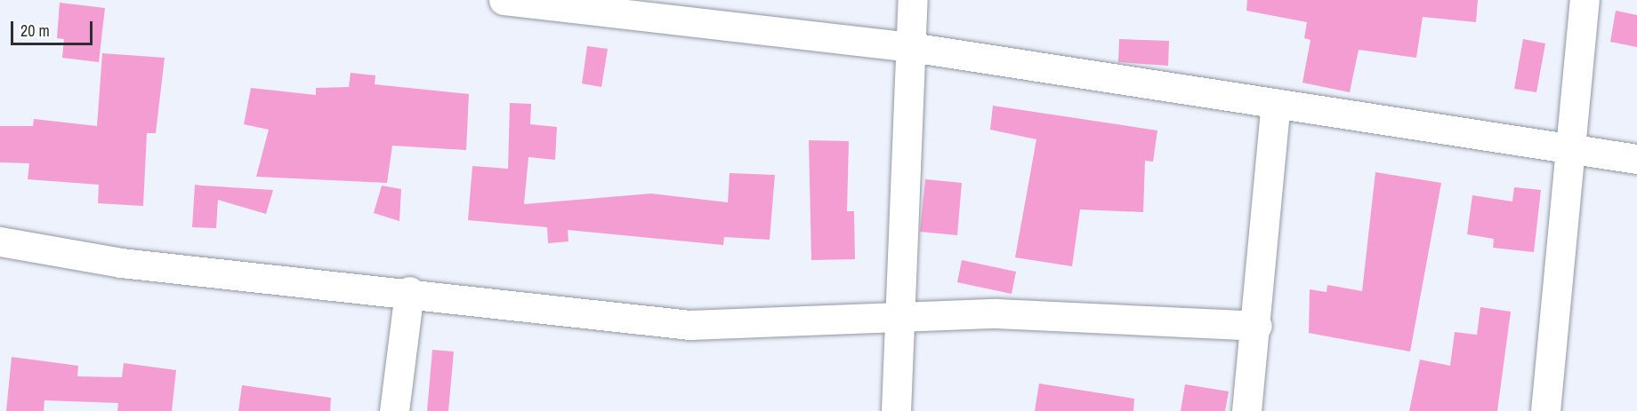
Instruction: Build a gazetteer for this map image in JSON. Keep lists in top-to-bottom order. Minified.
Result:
{"scale_bar":"20 m"}
